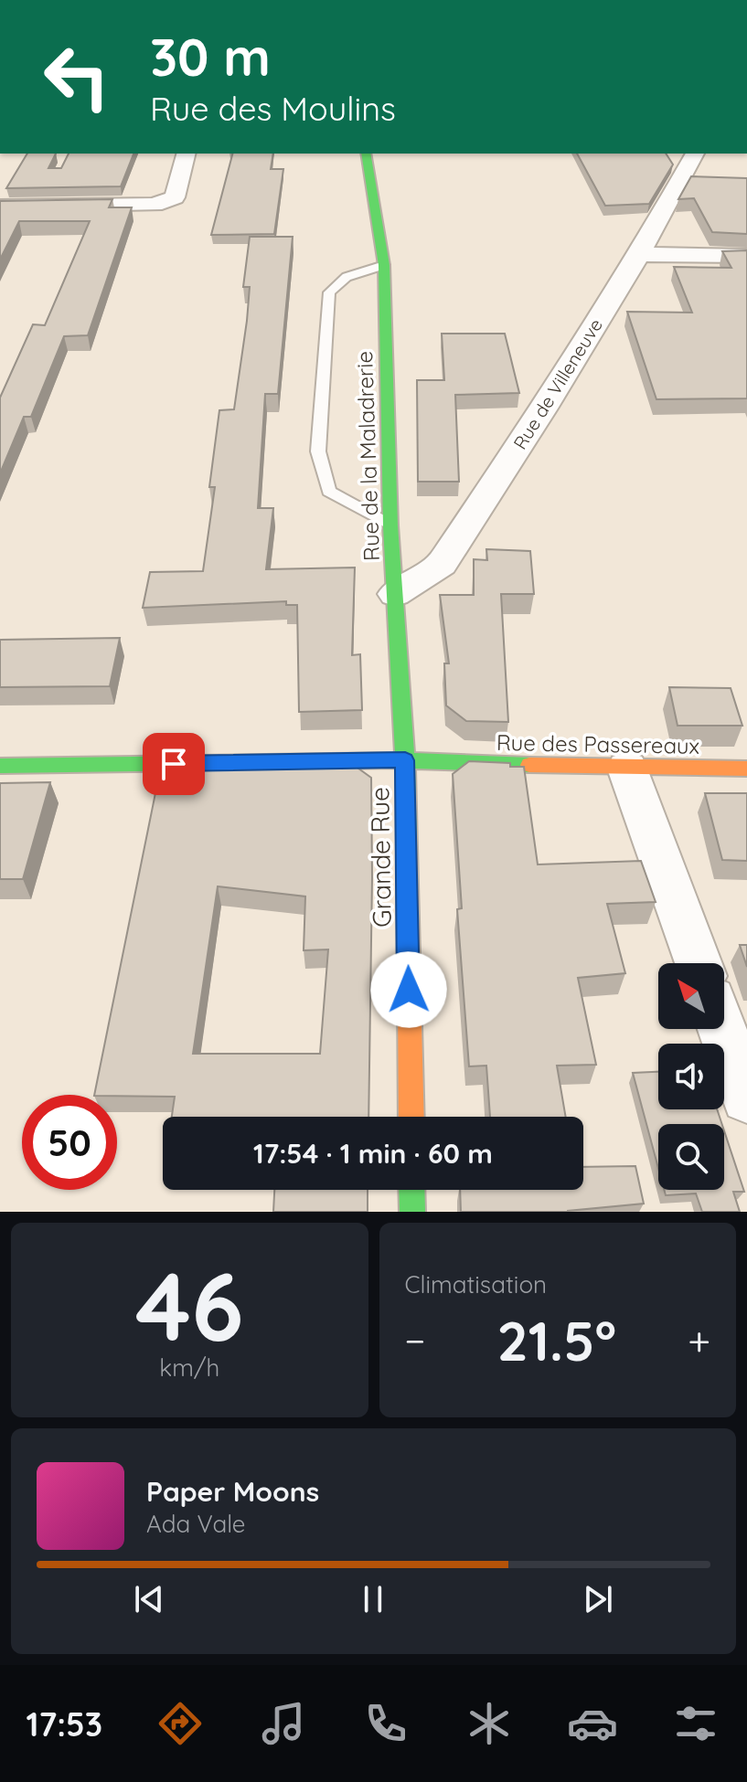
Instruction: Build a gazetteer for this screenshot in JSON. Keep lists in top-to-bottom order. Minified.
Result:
{"streets":{"main road":["Rue de la Maladrerie","Rue des Passereaux","Grande Rue"],"street":["Rue de Villeneuve"]},"crossings":[["Rue de Villeneuve","Rue de la Maladrerie"],["Rue de la Maladrerie","Rue des Passereaux"],["Rue de la Maladrerie","Grande Rue"],["Rue des Passereaux","Grande Rue"]],"north":"top left","page":{"turn":["30 m","Rue des Moulins"],"limit":"50","trip":"17:54 · 1 min · 60 m","tile":[["46","km/h"],"Climatisation"],"heat":["−","21.5°","+"],"song":["Paper Moons","Ada Vale"],"tabs":"17:53"}}
